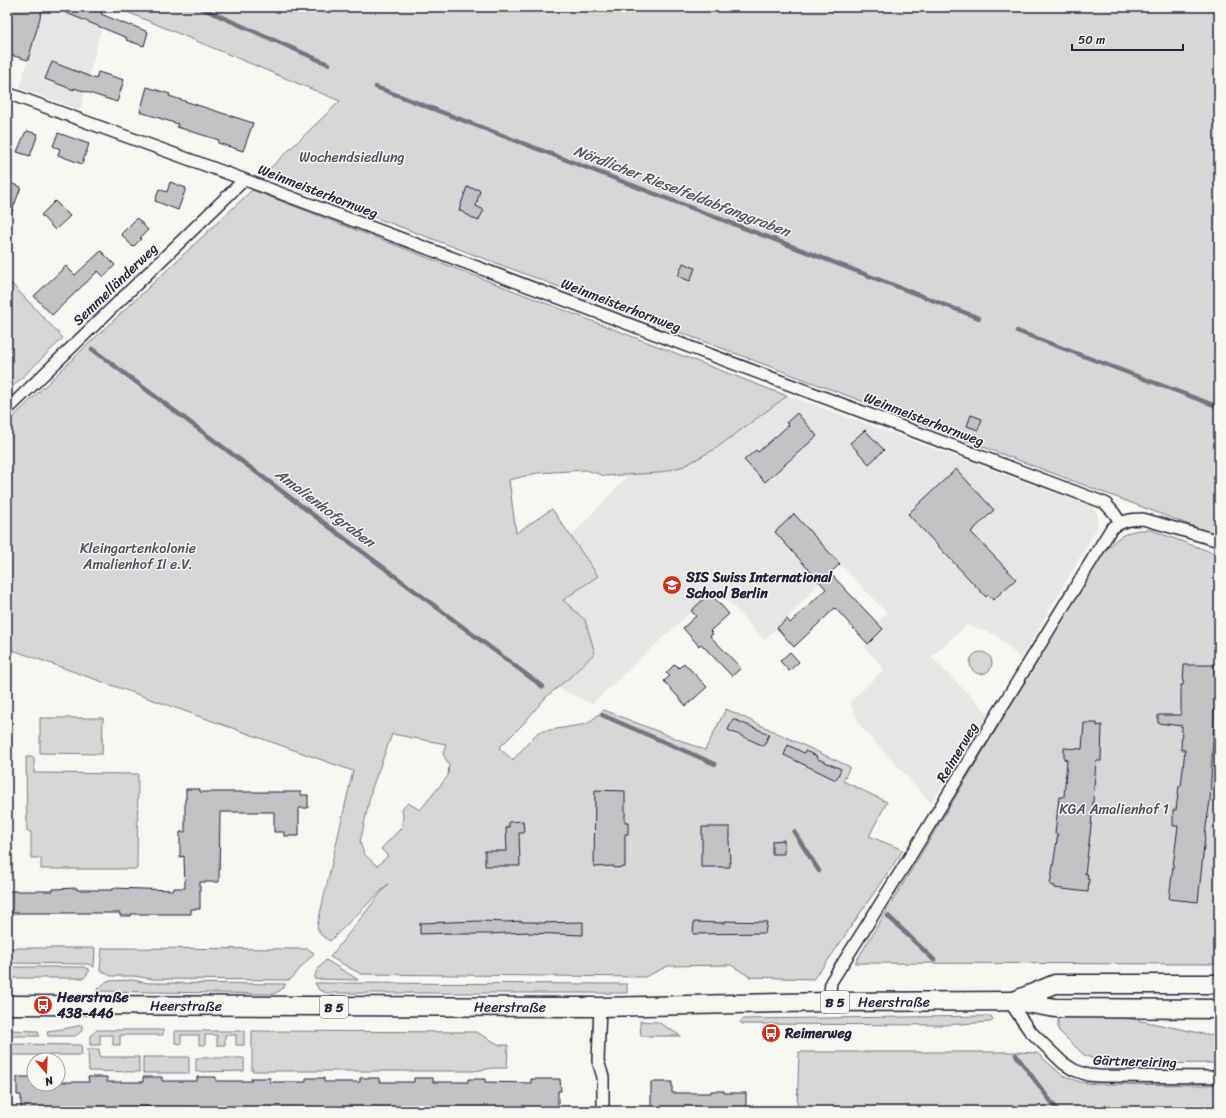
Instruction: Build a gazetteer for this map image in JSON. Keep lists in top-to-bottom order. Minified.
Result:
{"streets":{"main road":["B 5","Heerstraße"],"street":["Weinmeisterhornweg","Semmelländerweg","Reimerweg","Gärtnereiring"]},"crossings":[["Weinmeisterhornweg","Semmelländerweg"],["Weinmeisterhornweg","Reimerweg"],["Reimerweg","Heerstraße"],["Heerstraße","Gärtnereiring"]],"water":["Nördlicher Rieselfeldabfanggraben","Amalienhofgraben"],"parks":["Wochendsiedlung","Kleingartenkolonie Amalienhof II e.V.","KGA Amalienhof 1"],"places":{"school or university":["SIS Swiss International School Berlin"],"bus stop":["Heerstraße 438-446","Reimerweg"]},"scale_bar":"50 m","north":"bottom"}
